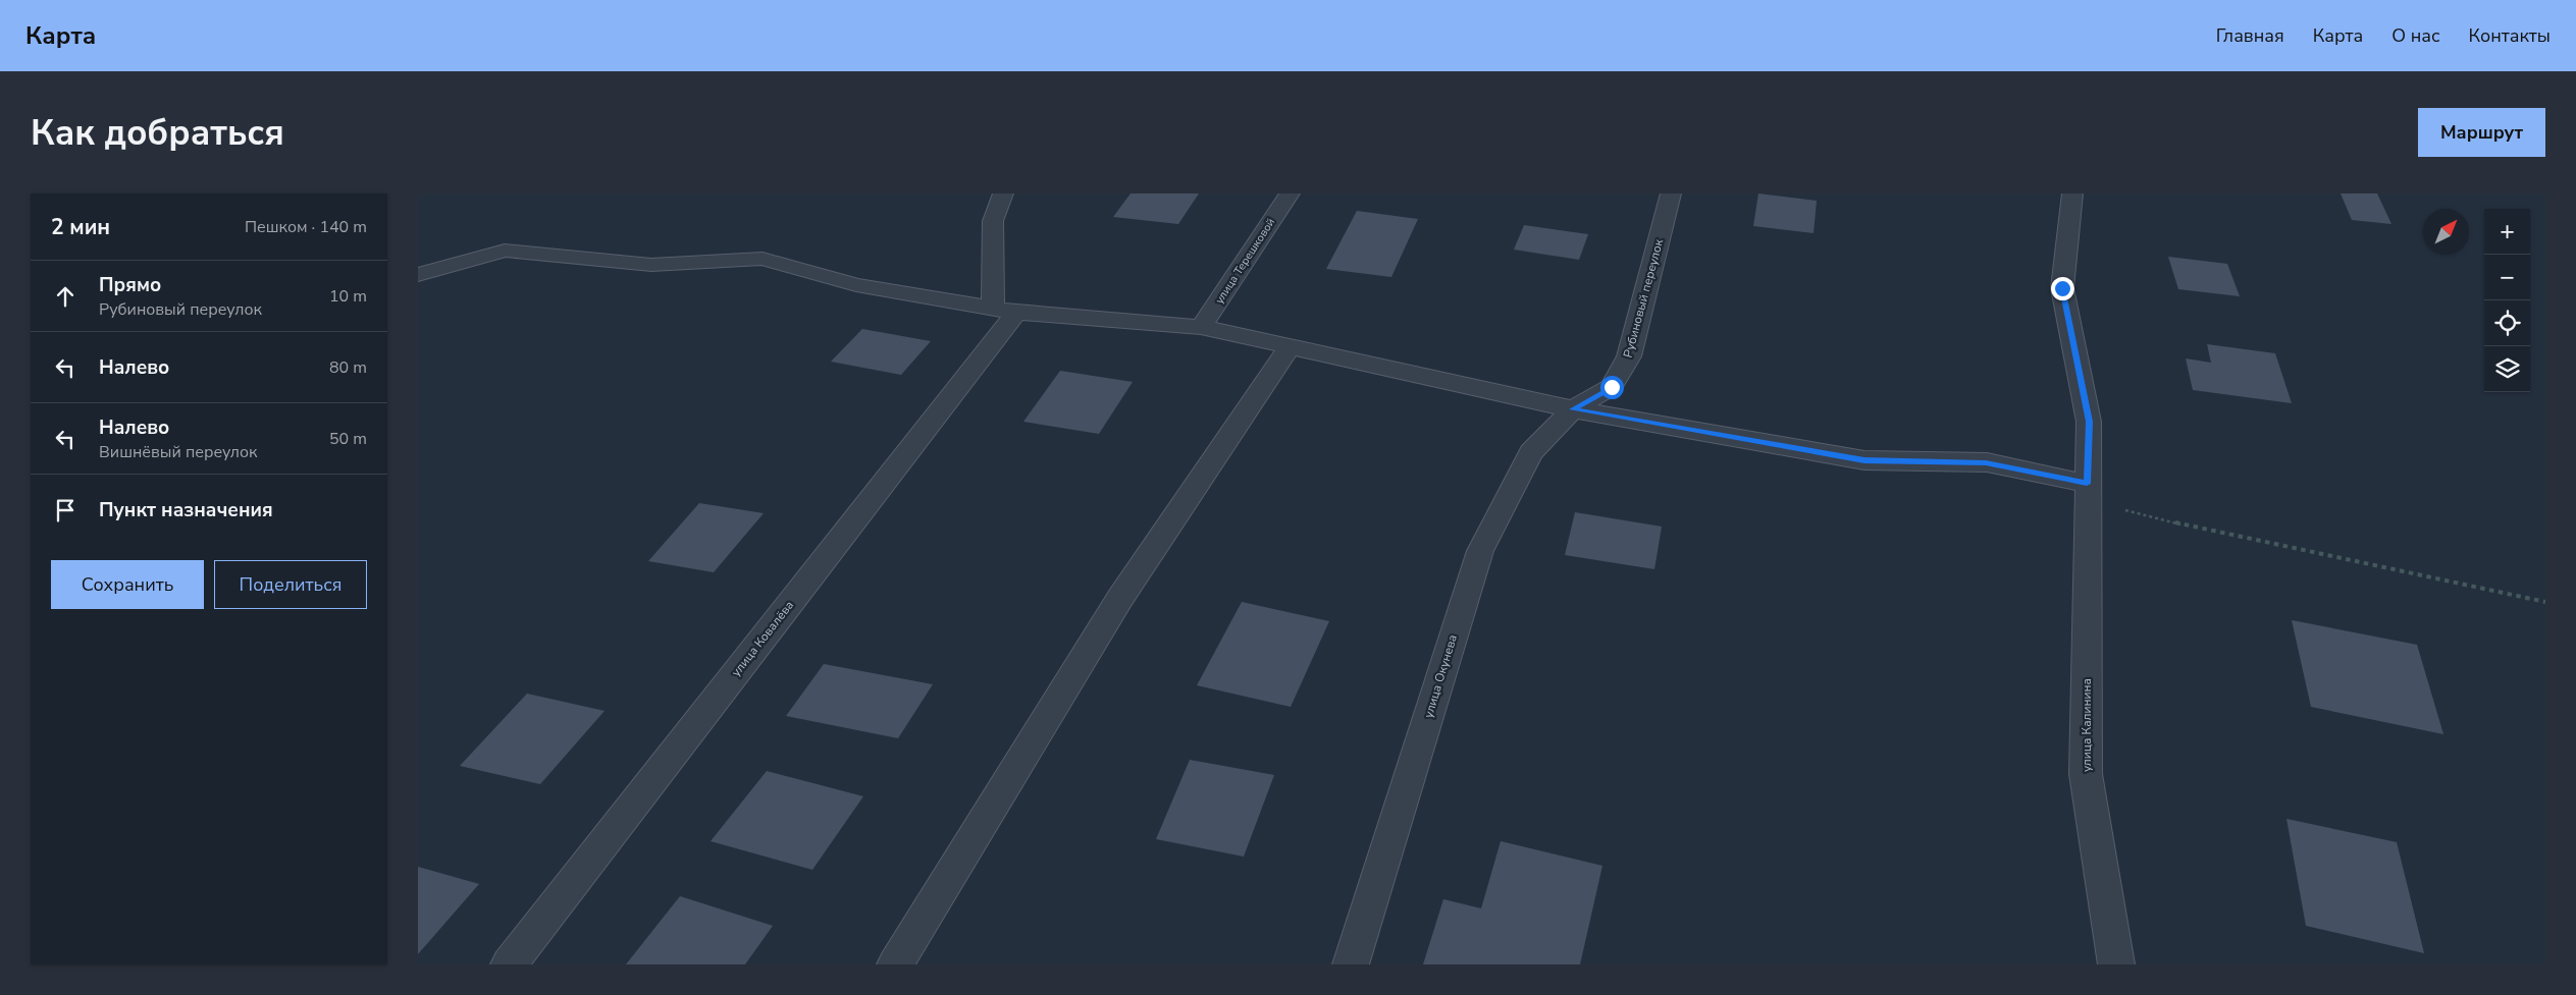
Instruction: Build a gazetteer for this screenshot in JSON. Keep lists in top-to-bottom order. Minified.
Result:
{"streets":{"street":["улица Терешковой","Рубиновый переулок","улица Ковалёва","улица Окунева","улица Калинина"]},"crossings":[["Рубиновый переулок","улица Окунева"]],"north":"top right","page":{"header":"Карта","nav":["Главная","Карта","О нас","Контакты"],"buttons":["Маршрут",["Сохранить","Поделиться"]],"title":"Как добраться","heading":["2 мин","Пешком · 140 m"],"map_buttons":["+","−"],"list":[["Прямо","Рубиновый переулок","10 m"],["Налево","80 m"],["Налево","Вишнёвый переулок","50 m"],"Пункт назначения"]}}
